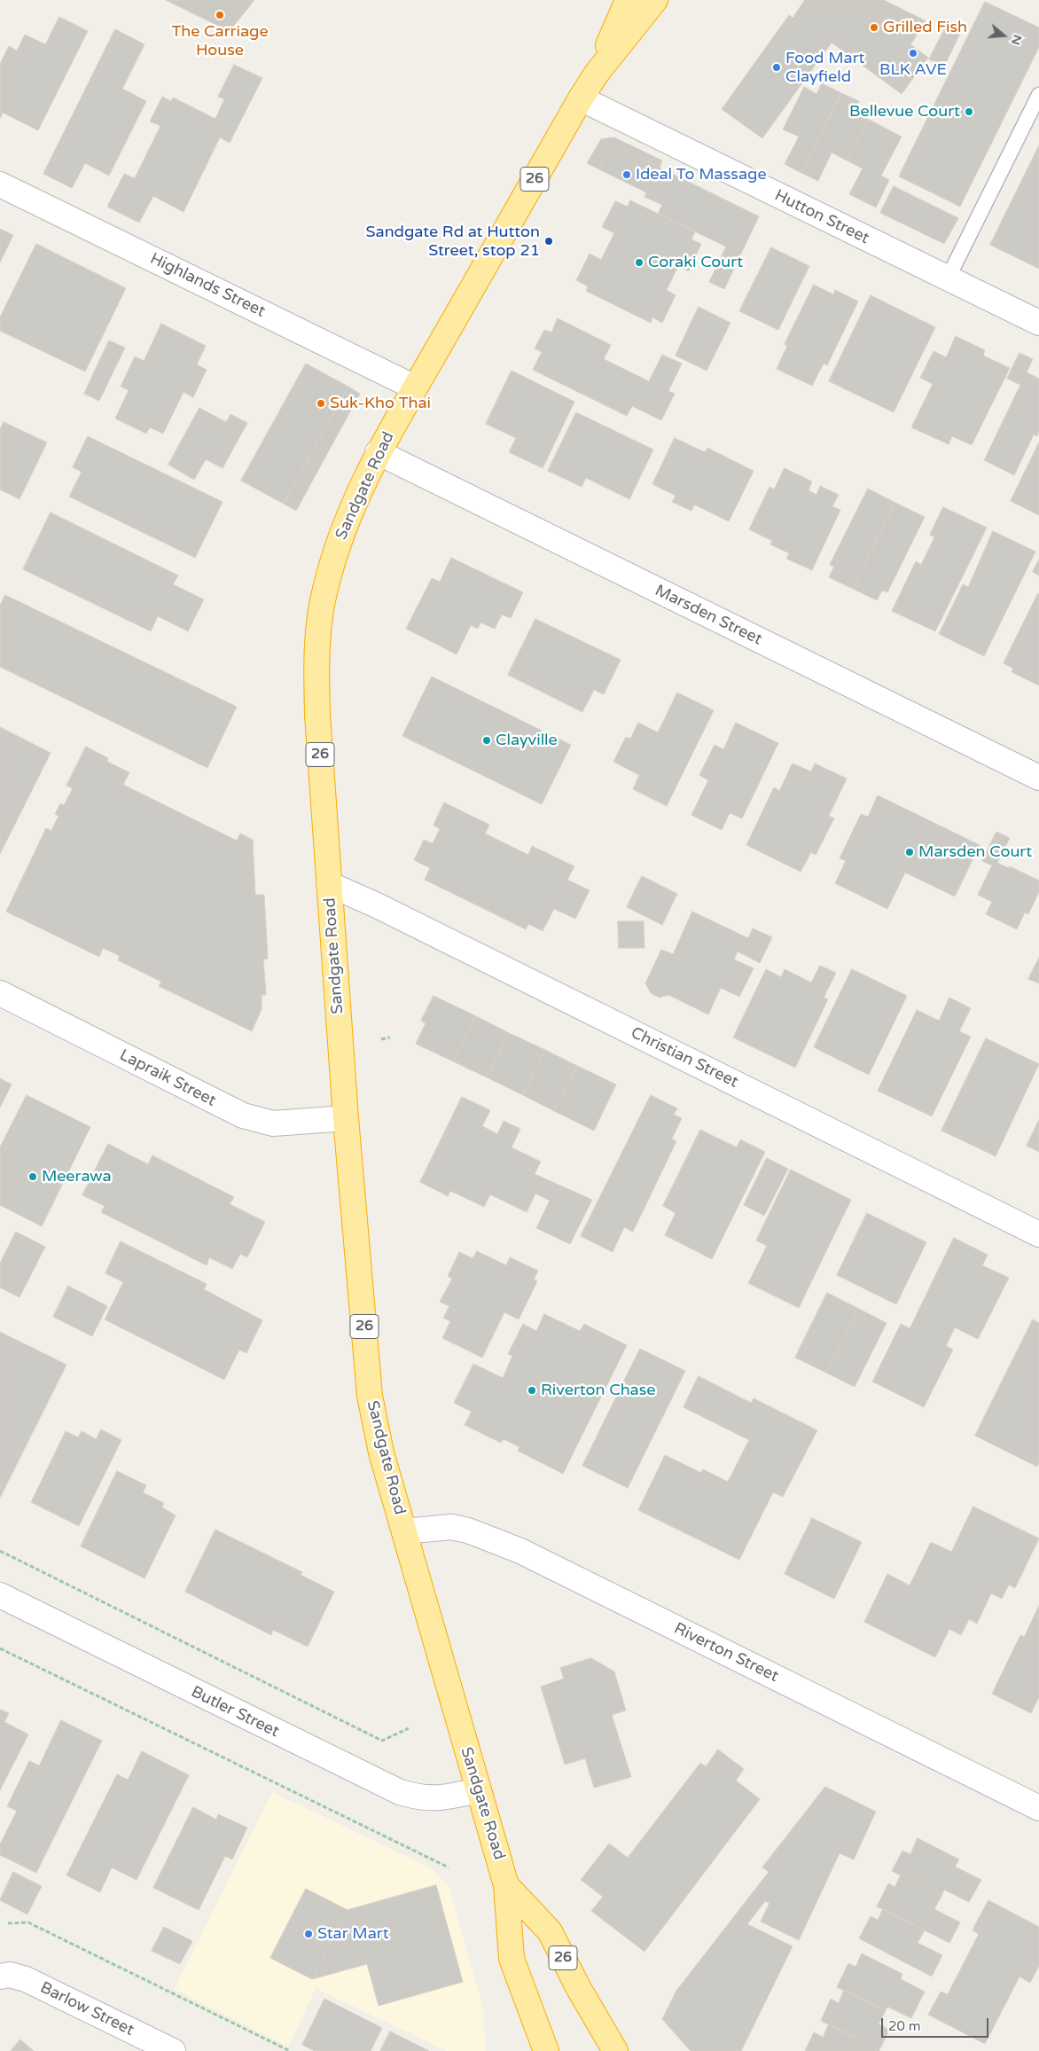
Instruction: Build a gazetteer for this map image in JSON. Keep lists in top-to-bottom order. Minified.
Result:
{"streets":{"highway":["26","Sandgate Road"],"street":["Hutton Street","Highlands Street","Marsden Street","Christian Street","Lapraik Street","Riverton Street","Butler Street","Barlow Street"]},"crossings":[["Hutton Street","Sandgate Road"],["Highlands Street","Sandgate Road"],["Sandgate Road","Marsden Street"],["Sandgate Road","Christian Street"],["Sandgate Road","Lapraik Street"],["Sandgate Road","Riverton Street"],["Sandgate Road","Butler Street"]],"places":["The Carriage House","Grilled Fish","BLK AVE","Food Mart Clayfield","Bellevue Court","Ideal To Massage","Sandgate Rd at Hutton Street, stop 21","Coraki Court","Suk-Kho Thai","Clayville","Marsden Court","Meerawa","Riverton Chase","Star Mart"],"scale_bar":"20 m","north":"right"}
